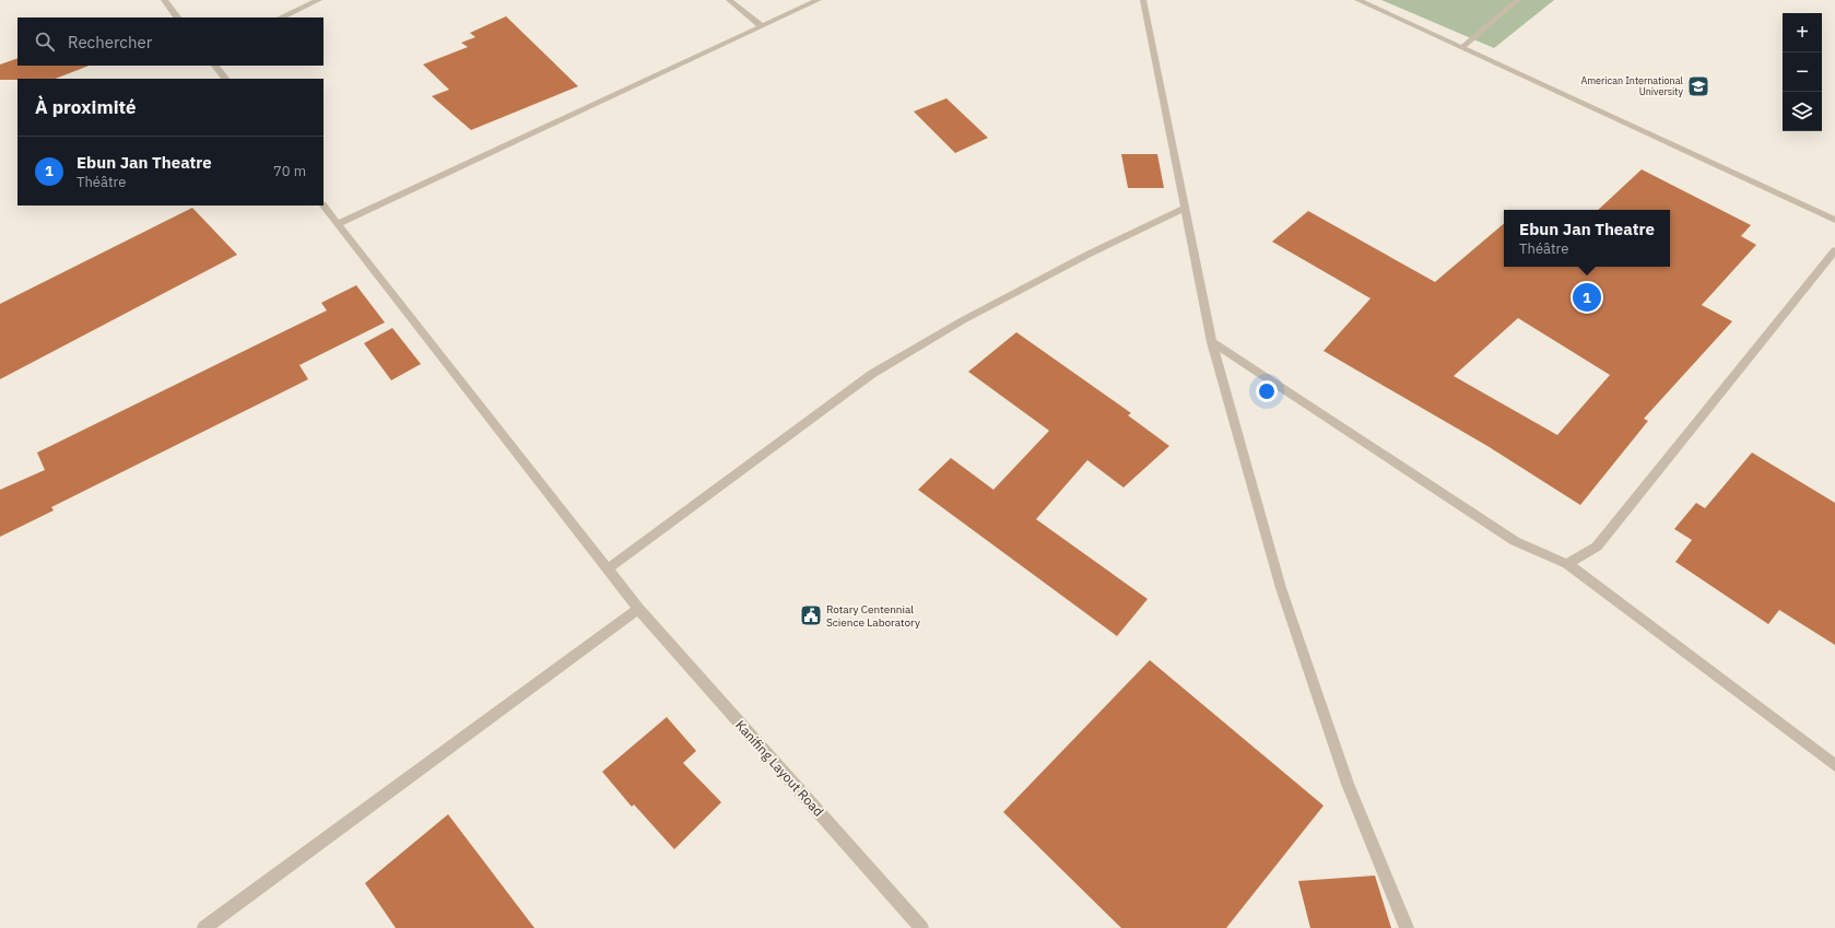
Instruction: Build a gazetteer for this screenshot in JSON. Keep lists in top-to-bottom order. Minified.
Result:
{"streets":{"street":["Kanifing Layout Road"]},"places":{"school or university":["American International University"],"public building":["Rotary Centennial Science Laboratory"]},"page":{"map_buttons":["+","−"],"search":"Rechercher","heading":"À proximité","list":[{"mark":"1","name":"Ebun Jan Theatre","note":"Théâtre","value":"70 m"}],"popup":["Ebun Jan Theatre","Théâtre"],"pins":"1"}}
